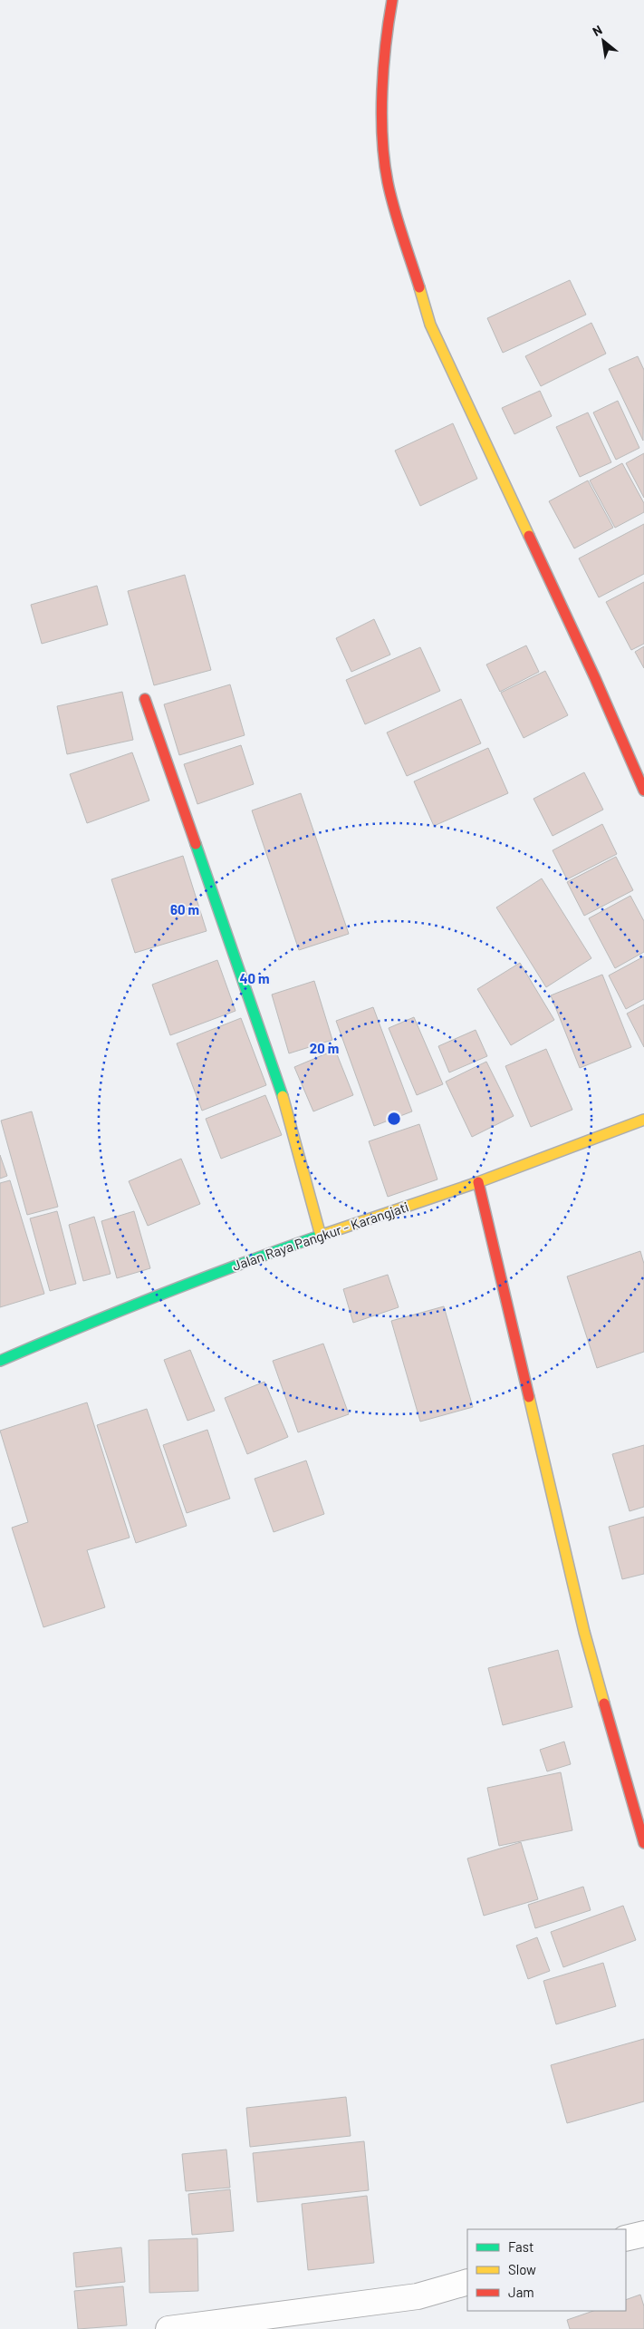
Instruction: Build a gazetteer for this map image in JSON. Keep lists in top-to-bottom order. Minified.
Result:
{"streets":{"street":["Jalan Raya Pangkur - Karangjati"]},"legend":["Fast","Slow","Jam"],"north":"top left","rings":["60 m","40 m","20 m"]}
